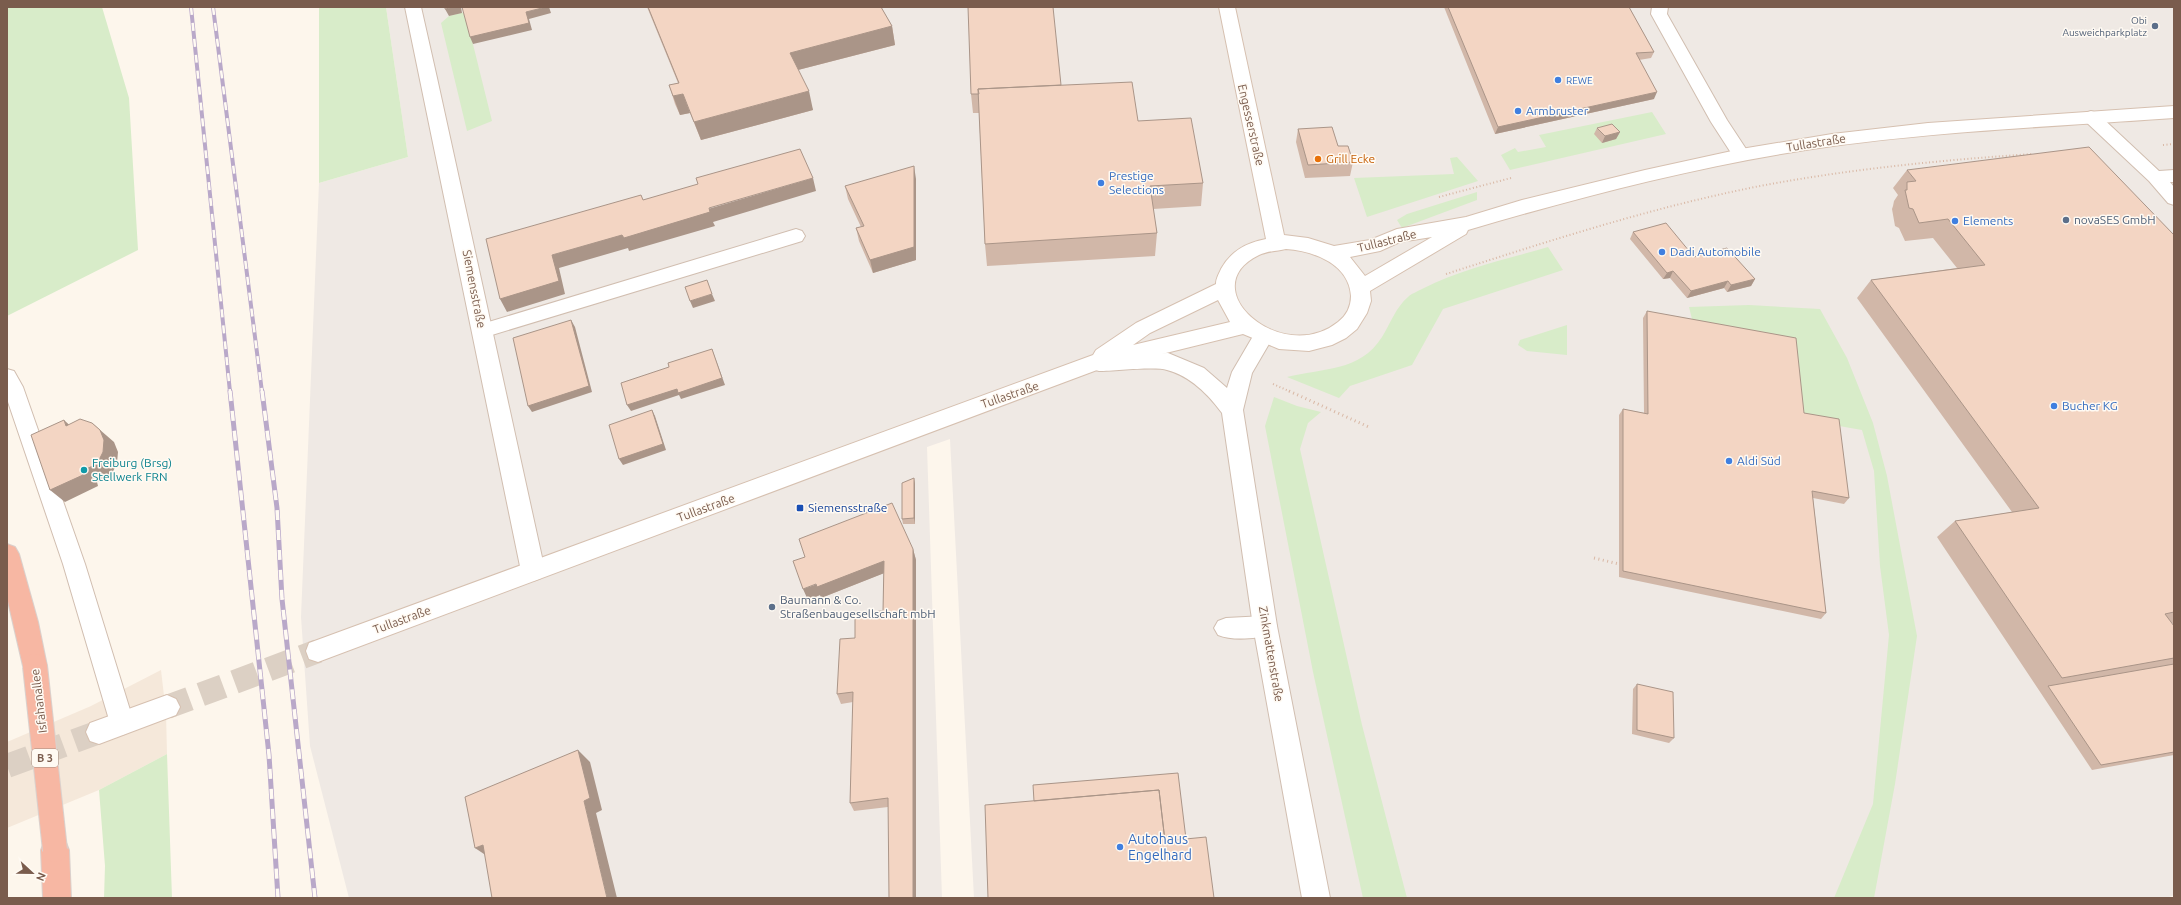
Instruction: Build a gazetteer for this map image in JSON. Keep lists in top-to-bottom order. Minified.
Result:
{"streets":{"highway":["Isfahanallee","B 3"],"street":["Engesserstraße","Tullastraße","Siemensstraße","Zinkmattenstraße"]},"crossings":[["Engesserstraße","Tullastraße"],["Engesserstraße","Zinkmattenstraße"],["Tullastraße","Siemensstraße"],["Tullastraße","Zinkmattenstraße"]],"places":{"other":["Obi Ausweichparkplatz","REWE","Armbruster","Grill Ecke","Prestige Selections","novaSES GmbH","Elements","Dadi Automobile","Bucher KG","Aldi Süd","Freiburg (Brsg) Stellwerk FRN","Baumann & Co. Straßenbaugesellschaft mbH","Autohaus Engelhard"],"transit":["Siemensstraße"]},"north":"right"}
